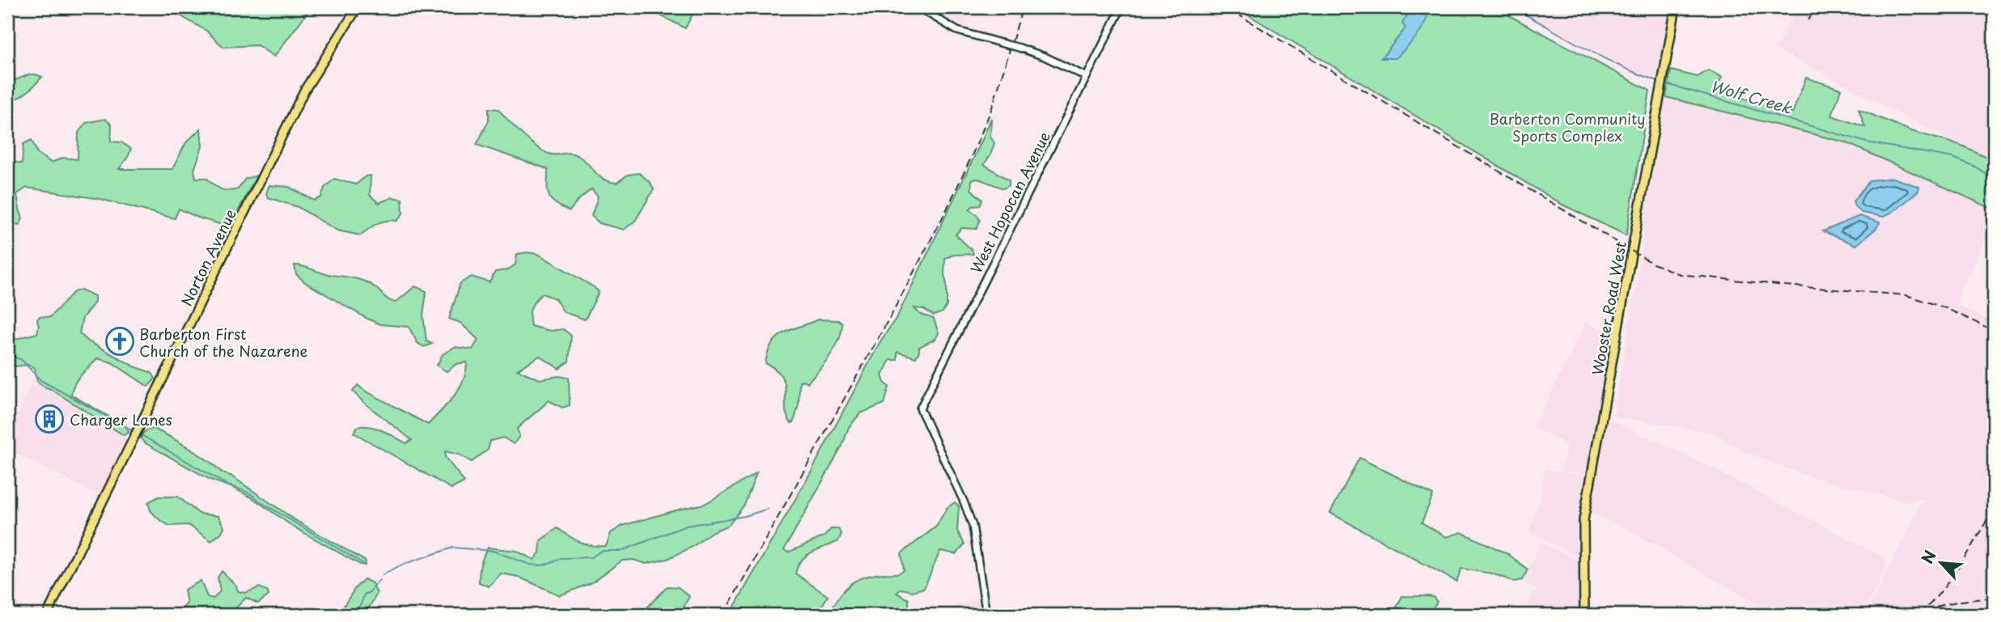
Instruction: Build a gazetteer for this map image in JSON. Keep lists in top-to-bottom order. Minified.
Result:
{"streets":{"main road":["Norton Avenue","Wooster Road West"],"street":["West Hopocan Avenue"]},"water":["Wolf Creek"],"parks":["Barberton Community Sports Complex"],"places":{"church":["Barberton First Church of the Nazarene"],"building":["Charger Lanes"]},"north":"top left"}
